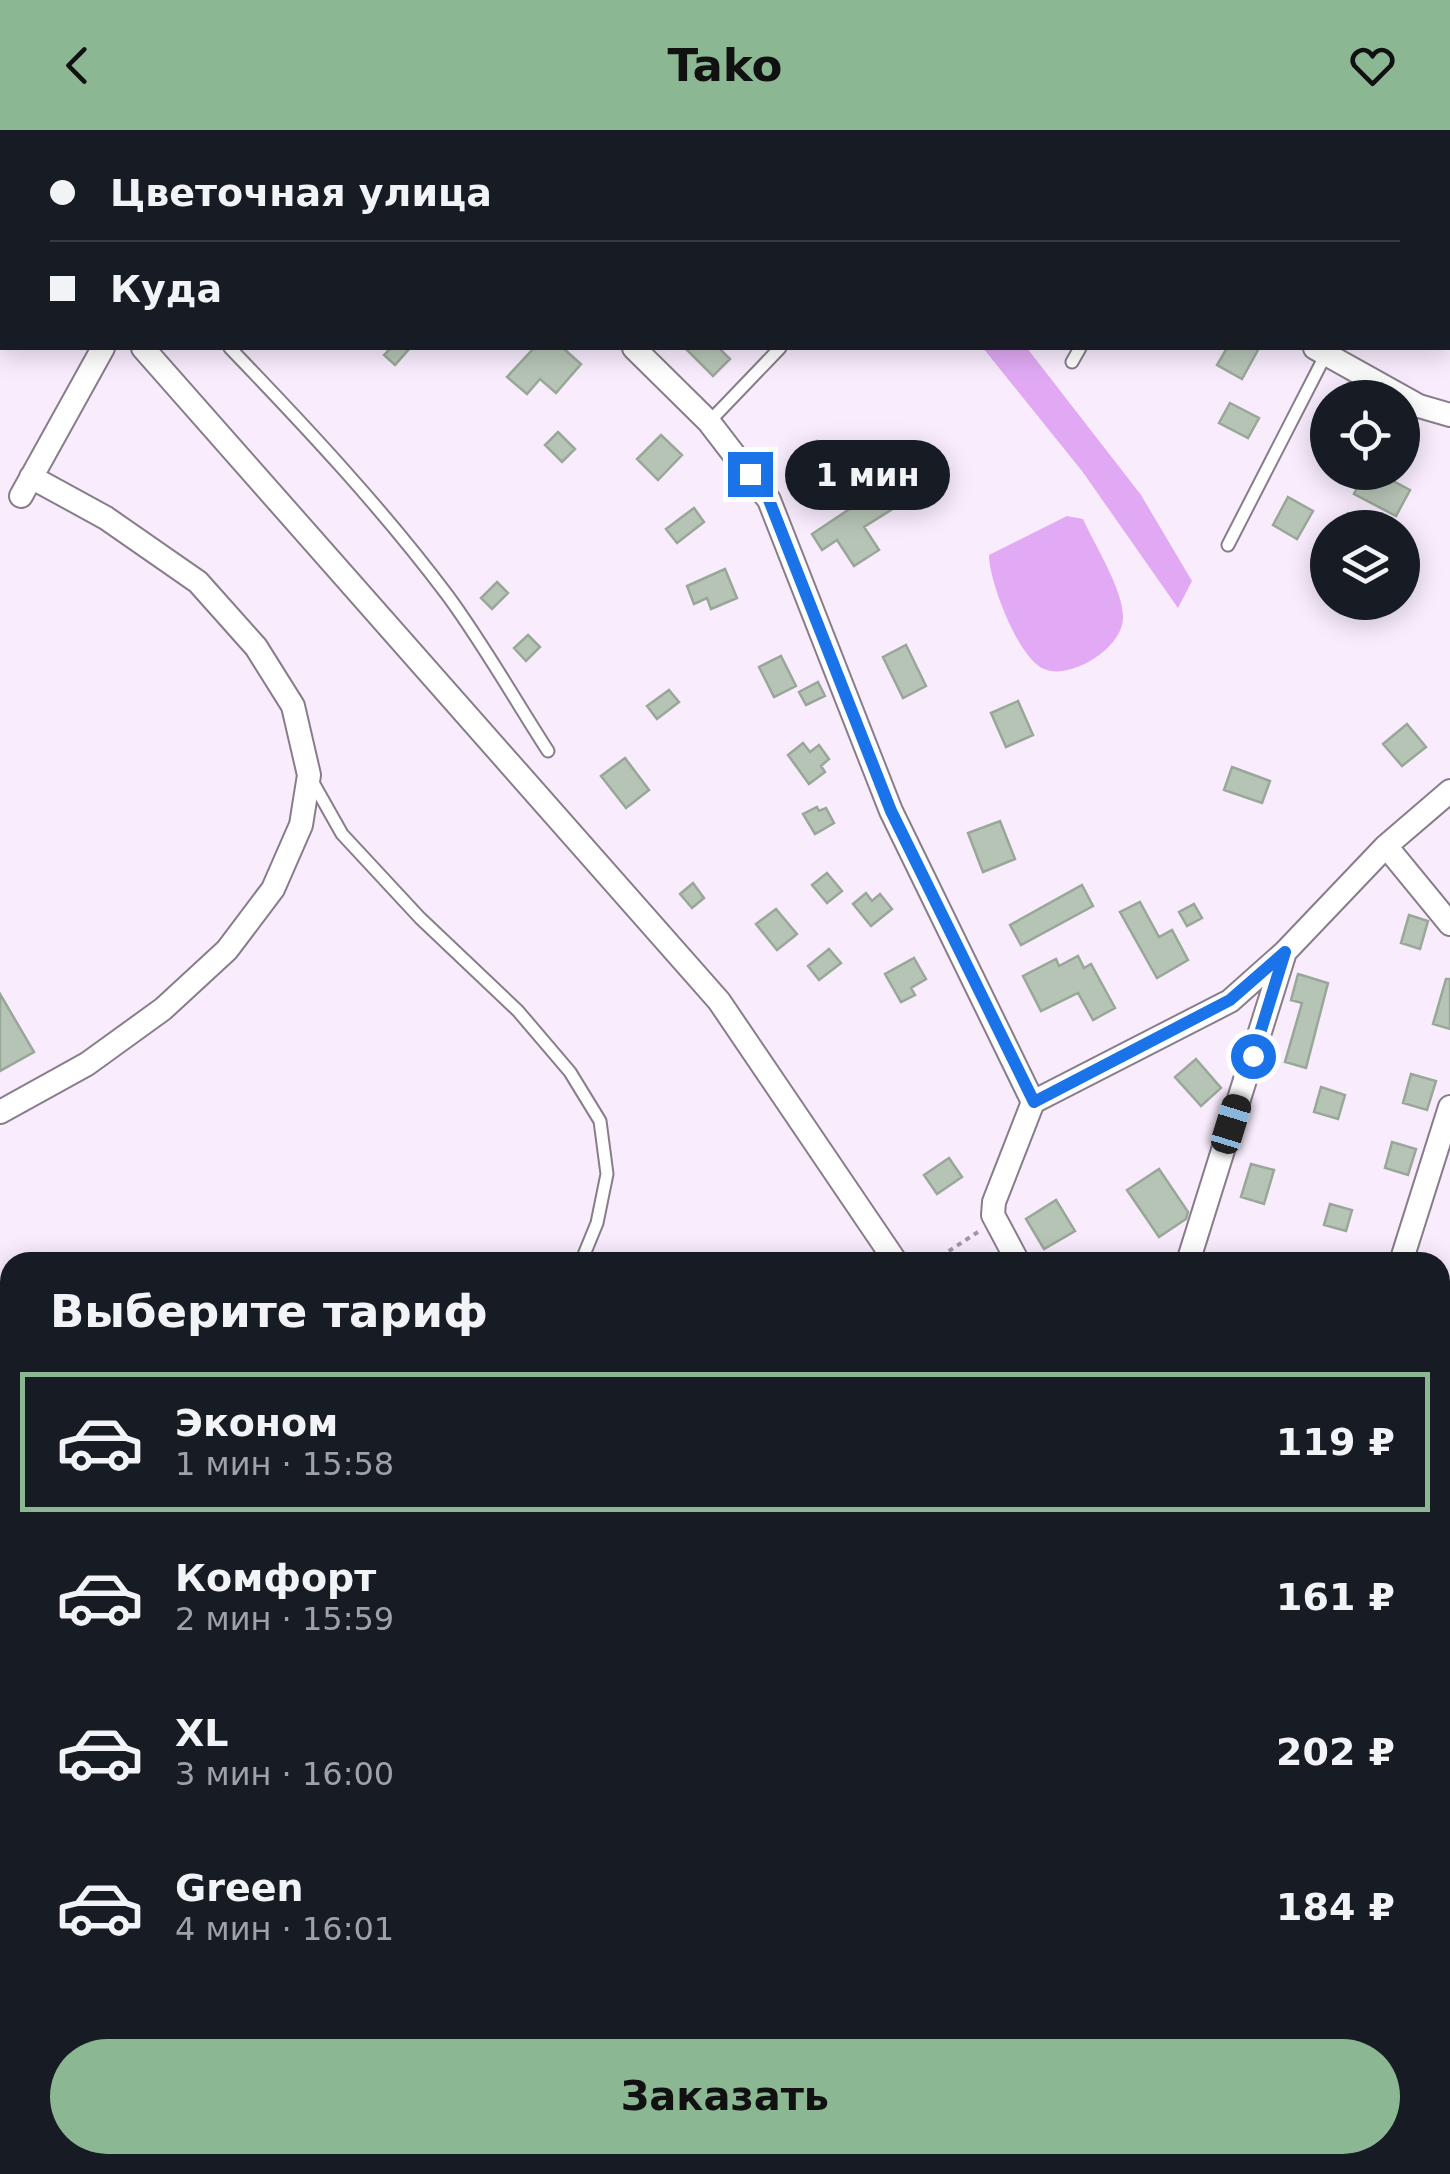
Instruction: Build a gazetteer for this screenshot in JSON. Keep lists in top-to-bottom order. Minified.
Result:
{"page":{"header":"Tako","banner":["Цветочная улица","Куда"],"bubble":"1 мин","heading":"Выберите тариф","list":[{"name":"Эконом","note":"1 мин · 15:58","value":"119 ₽"},{"name":"Комфорт","note":"2 мин · 15:59","value":"161 ₽"},{"name":"XL","note":"3 мин · 16:00","value":"202 ₽"},{"name":"Green","note":"4 мин · 16:01","value":"184 ₽"}],"buttons":"Заказать"}}
